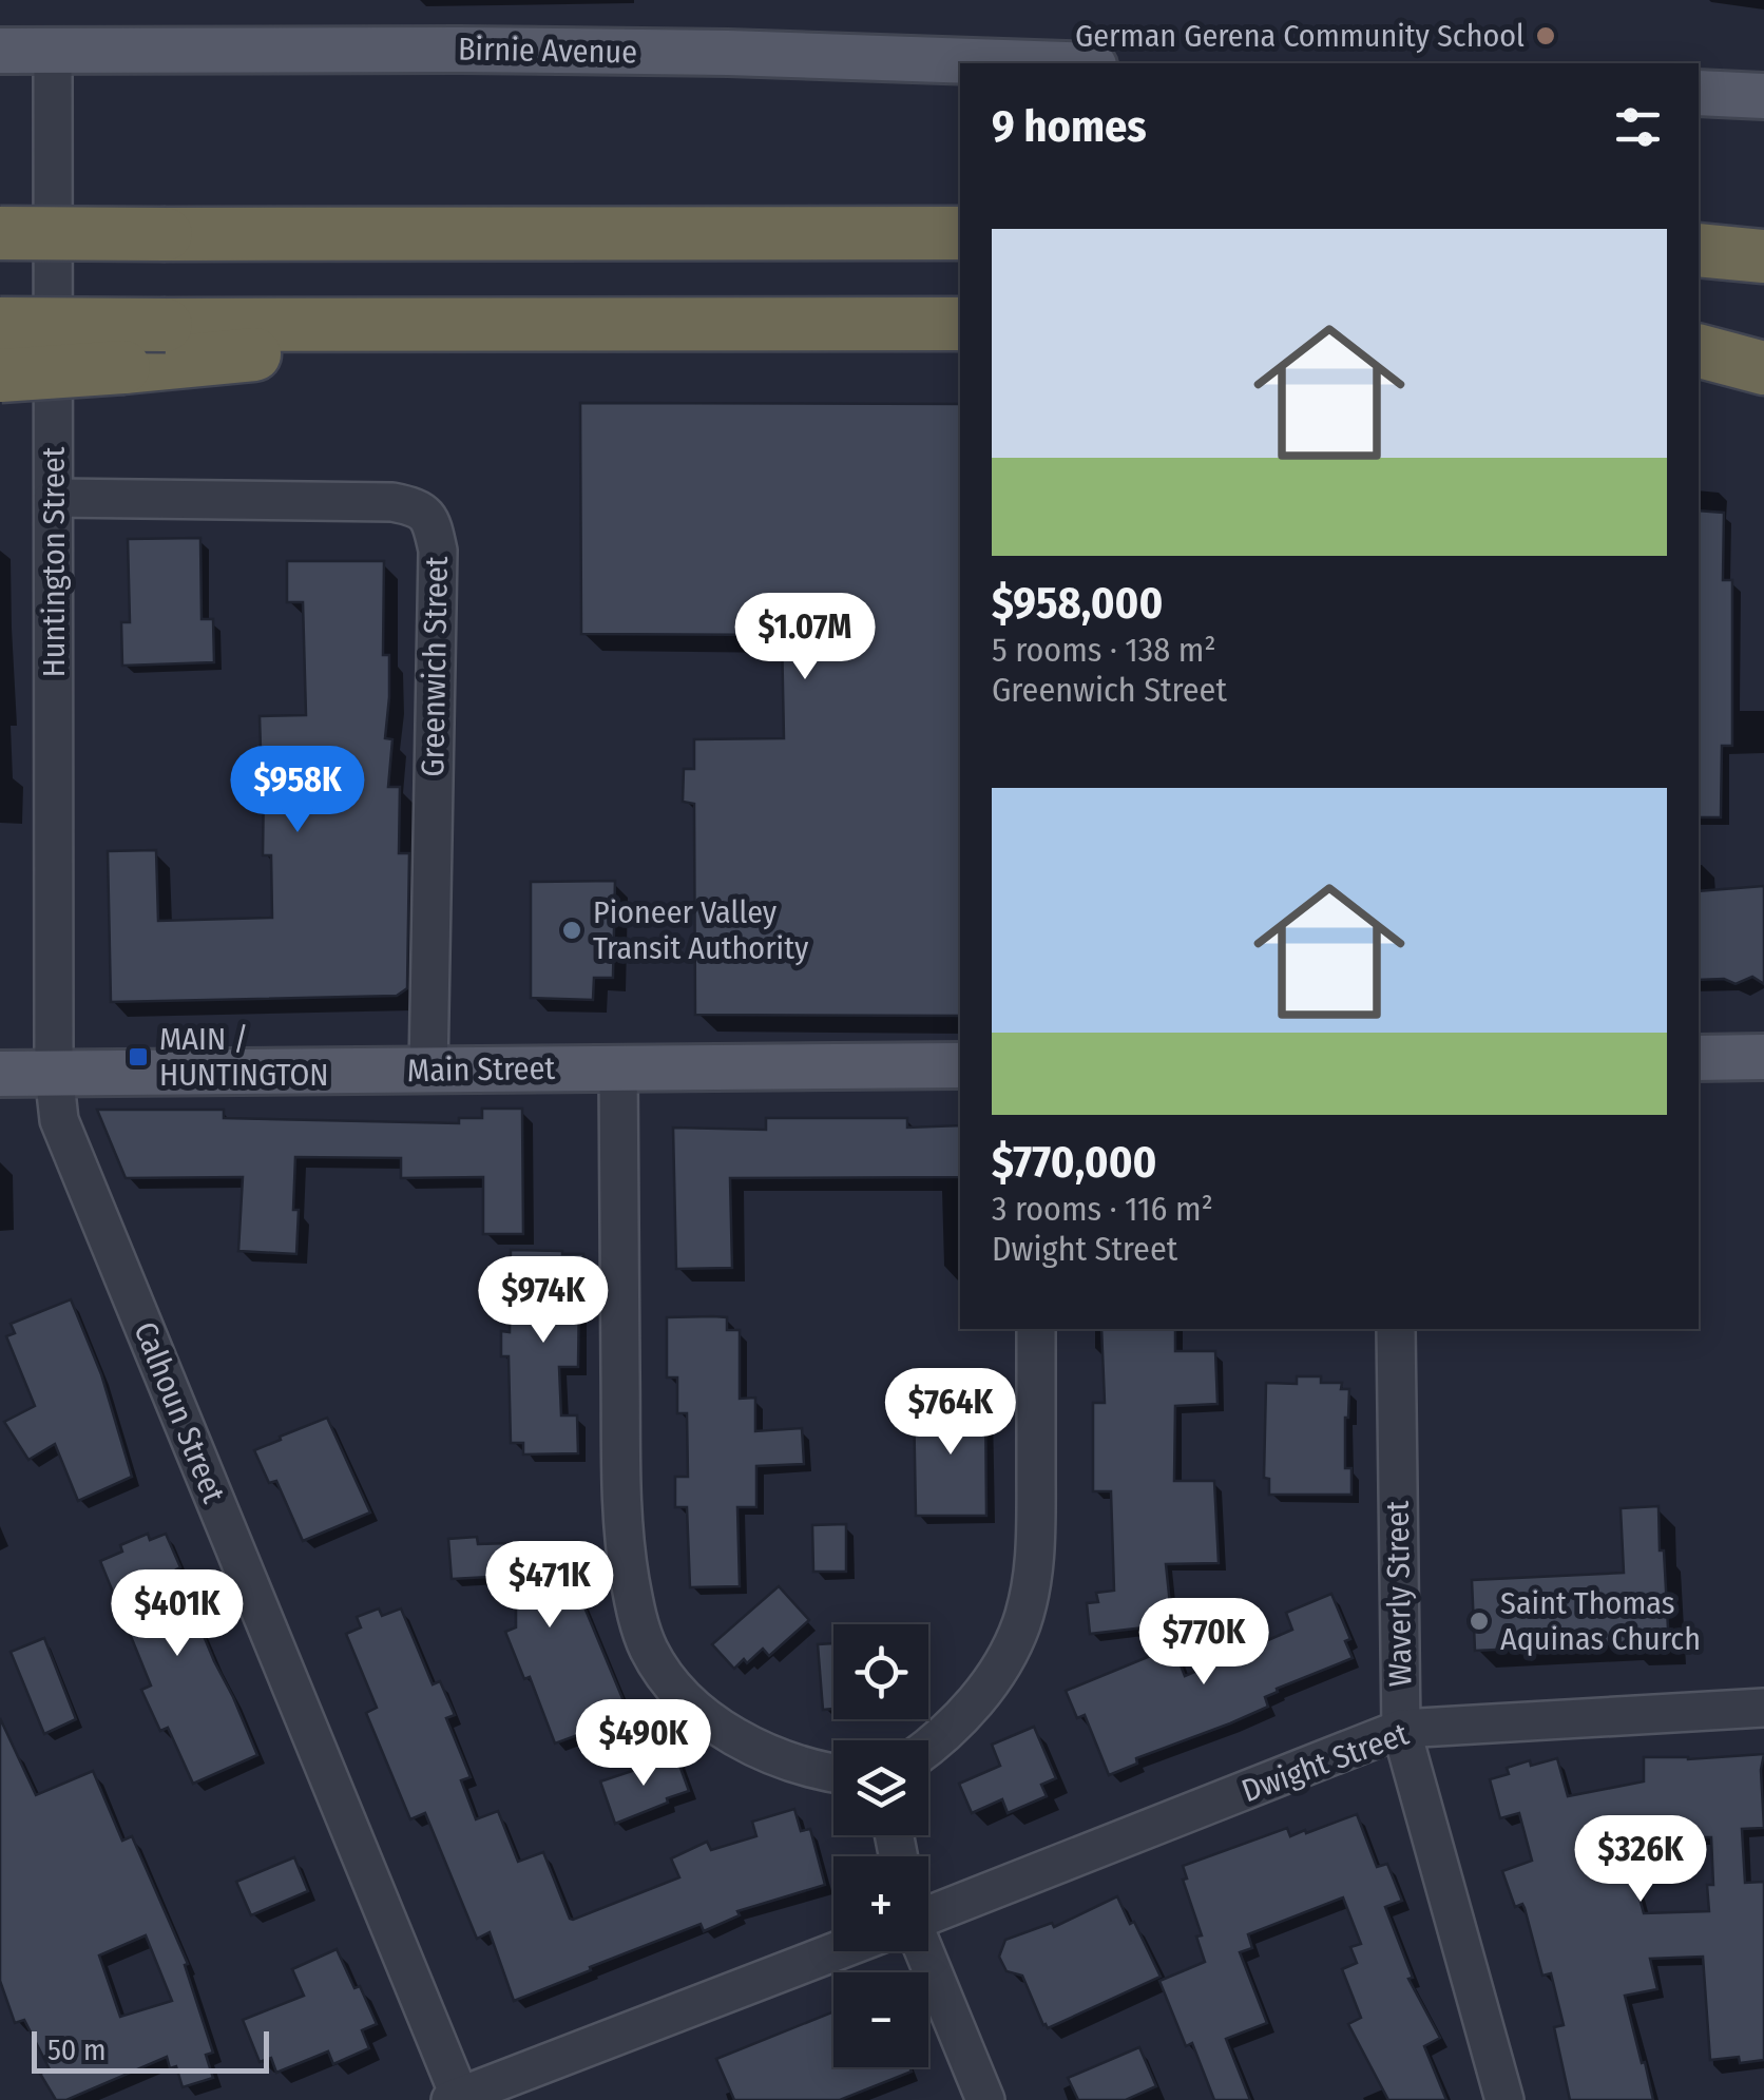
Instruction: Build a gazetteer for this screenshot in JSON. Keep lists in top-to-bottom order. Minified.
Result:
{"streets":{"main road":["Birnie Avenue","Main Street"],"street":["Huntington Street","Greenwich Street","Calhoun Street","Waverly Street","Dwight Street"]},"crossings":[["Birnie Avenue","Huntington Street"],["Huntington Street","Greenwich Street"],["Huntington Street","Main Street"],["Huntington Street","Calhoun Street"],["Greenwich Street","Main Street"],["Main Street","Calhoun Street"],["Waverly Street","Dwight Street"]],"places":{"other":["German Gerena Community School","Pioneer Valley Transit Authority","Saint Thomas Aquinas Church"],"transit":["MAIN / HUNTINGTON"]},"scale_bar":"50 m","page":{"heading":"9 homes","list":[{"name":"$958,000","note":"5 rooms · 138 m² · Greenwich Street"},{"name":"$770,000","note":"3 rooms · 116 m² · Dwight Street"}],"price":["$1.07M","$958K","$974K","$764K","$471K","$401K","$770K","$490K","$326K"],"map_buttons":["+","−"],"scale":"50 m"}}
